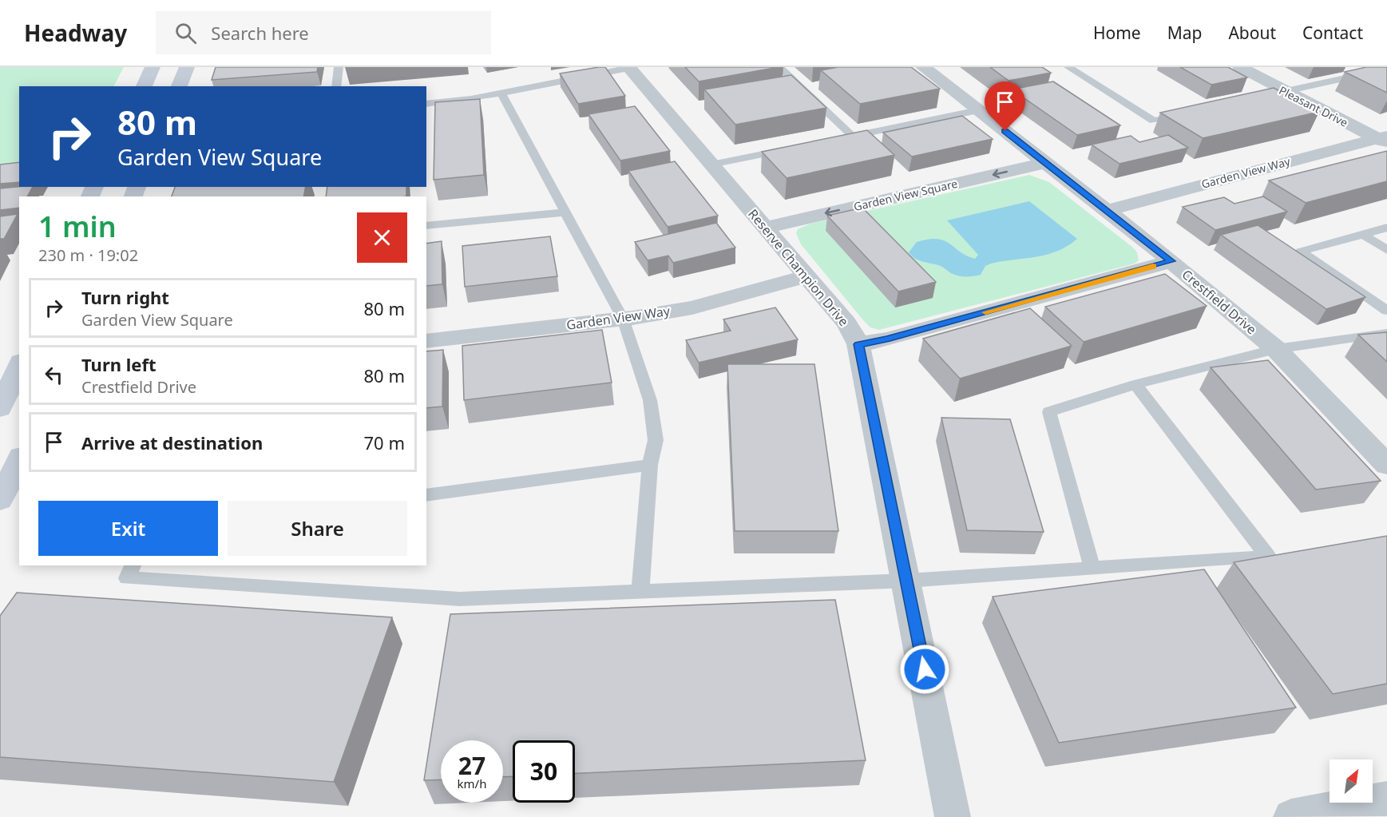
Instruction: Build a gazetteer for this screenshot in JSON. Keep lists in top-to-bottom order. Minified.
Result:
{"streets":{"street":["Pleasant Drive","Garden View Way","Garden View Square","Reserve Champion Drive","Crestfield Drive"]},"crossings":[["Pleasant Drive","Garden View Way"],["Garden View Way","Reserve Champion Drive"],["Garden View Way","Crestfield Drive"],["Garden View Square","Reserve Champion Drive"],["Garden View Square","Crestfield Drive"]],"north":"top right","page":{"header":"Headway","search":"Search here","nav":["Home","Map","About","Contact"],"turn":["80 m","Garden View Square"],"heading":["1 min","230 m · 19:02"],"list":[{"name":"Turn right","note":"Garden View Square","value":"80 m"},{"name":"Turn left","note":"Crestfield Drive","value":"80 m"},{"name":"Arrive at destination","value":"70 m"}],"buttons":["Exit","Share"],"speed":"27 km/h","limit":"30"}}
